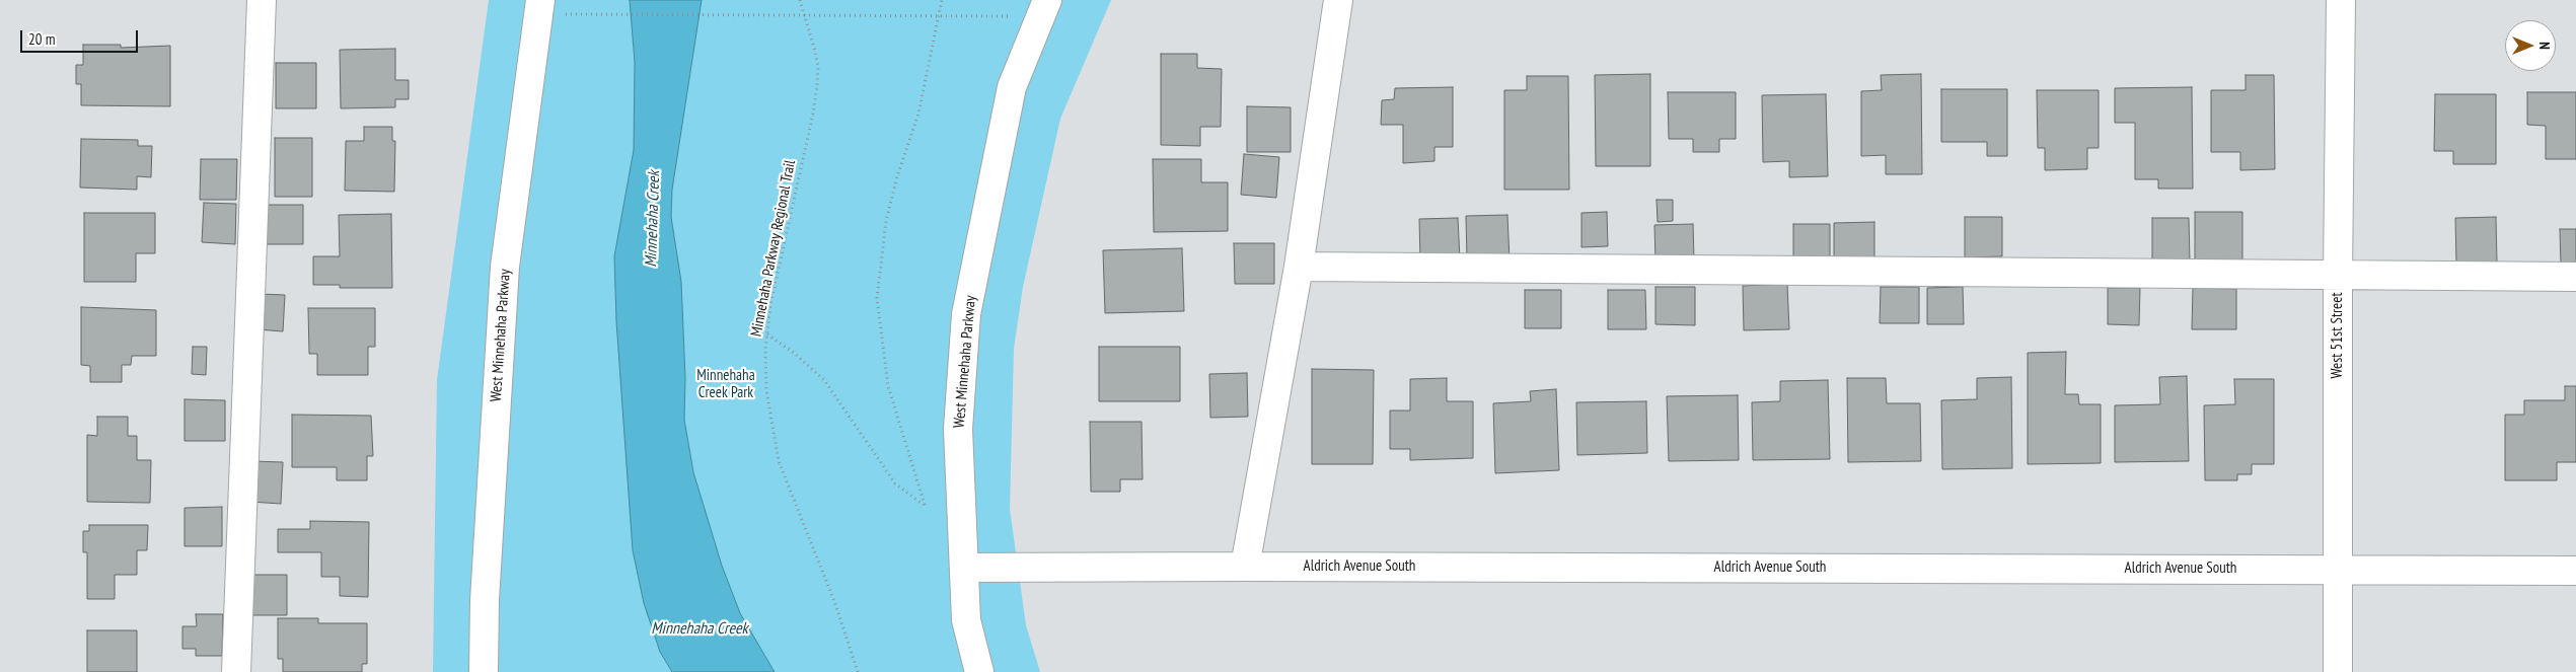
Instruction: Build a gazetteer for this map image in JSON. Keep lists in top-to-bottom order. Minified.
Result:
{"streets":{"street":["West Minnehaha Parkway","West 51st Street","Aldrich Avenue South"],"path":["Minnehaha Parkway Regional Trail"]},"crossings":[["West Minnehaha Parkway","Aldrich Avenue South"],["West 51st Street","Aldrich Avenue South"]],"water":["Minnehaha Creek"],"parks":["Minnehaha Creek Park"],"scale_bar":"20 m","north":"right"}
